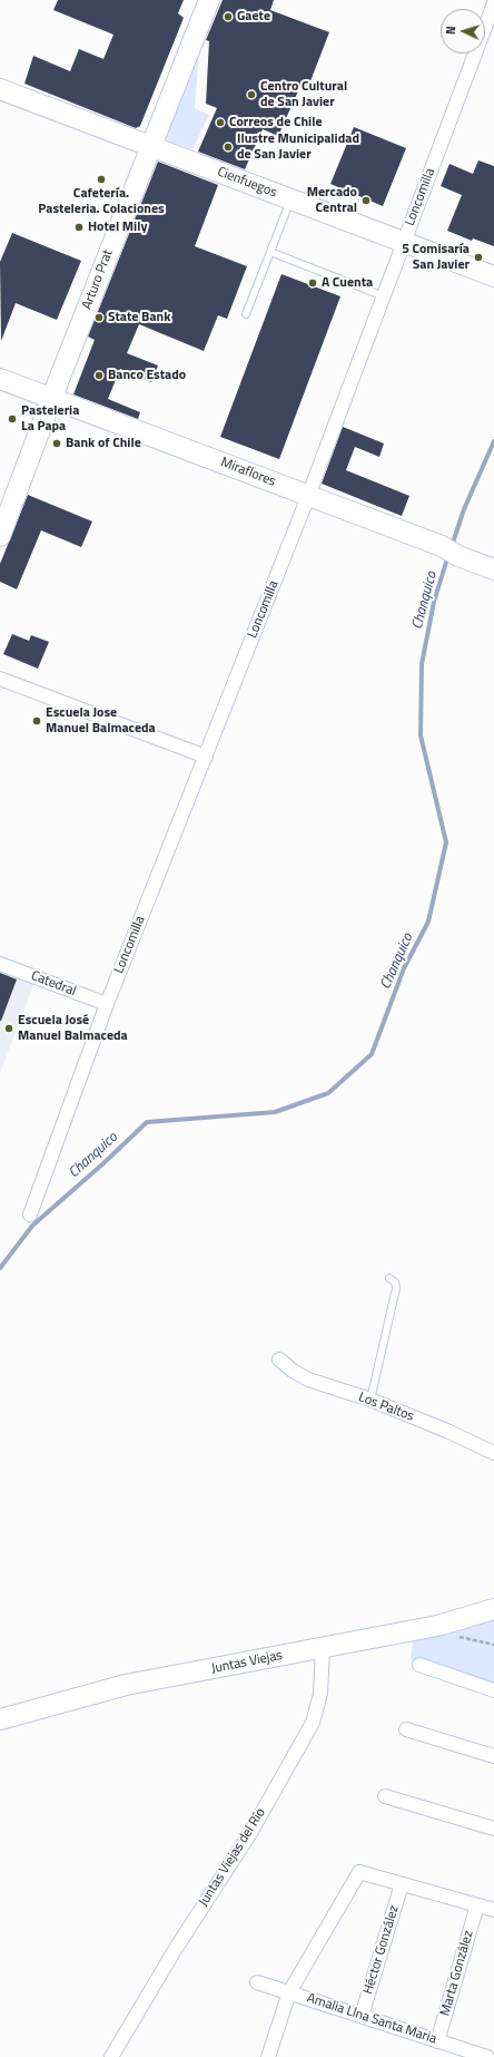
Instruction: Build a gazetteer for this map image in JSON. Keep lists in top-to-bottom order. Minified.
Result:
{"streets":{"street":["Cienfuegos","Loncomilla","Arturo Prat","Miraflores","Catedral","Los Paltos","Juntas Viejas","Juntas Viejas del Río","Héctor González","Marta González","Amalia Llna Santa Maria"]},"crossings":[["Cienfuegos","Loncomilla"],["Cienfuegos","Arturo Prat"],["Loncomilla","Miraflores"],["Loncomilla","Catedral"],["Arturo Prat","Miraflores"],["Juntas Viejas","Juntas Viejas del Río"],["Héctor González","Amalia Llna Santa Maria"],["Marta González","Amalia Llna Santa Maria"]],"water":["Chanquico"],"places":["Gaete","Centro Cultural de San Javier","Correos de Chile","Ilustre Municipalidad de San Javier","Cafetería. Pasteleria. Colaciones","Mercado Central","Hotel Mily","5 Comisaría San Javier","A Cuenta","State Bank","Banco Estado","Pasteleria La Papa","Bank of Chile","Escuela Jose Manuel Balmaceda","Escuela José Manuel Balmaceda"],"north":"left"}
